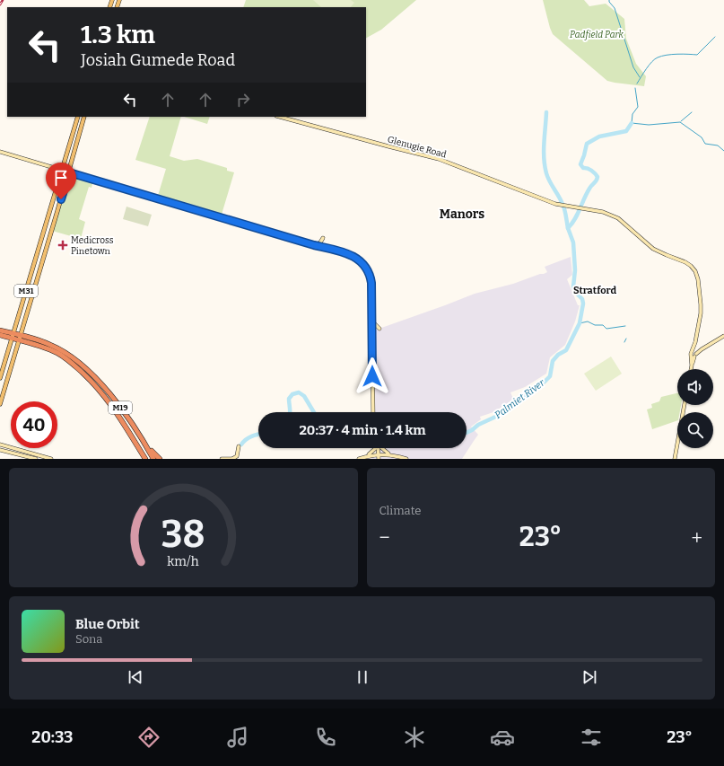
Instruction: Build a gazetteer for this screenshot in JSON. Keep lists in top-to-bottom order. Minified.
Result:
{"streets":{"highway":["M19"],"main road":["M31"],"street":["Glenugie Road"]},"crossings":[["M31","M19"]],"districts":["Manors","Stratford"],"water":["Palmiet River"],"parks":["Padfield Park"],"places":{"health":["Medicross Pinetown"]},"page":{"turn":["1.3 km","Josiah Gumede Road"],"limit":"40","trip":"20:37 · 4 min · 1.4 km","tile":"Climate","heat":["−","23°","+"],"song":["Blue Orbit","Sona"],"tabs":["20:33","23°"],"gauge":["38","km/h"]}}
